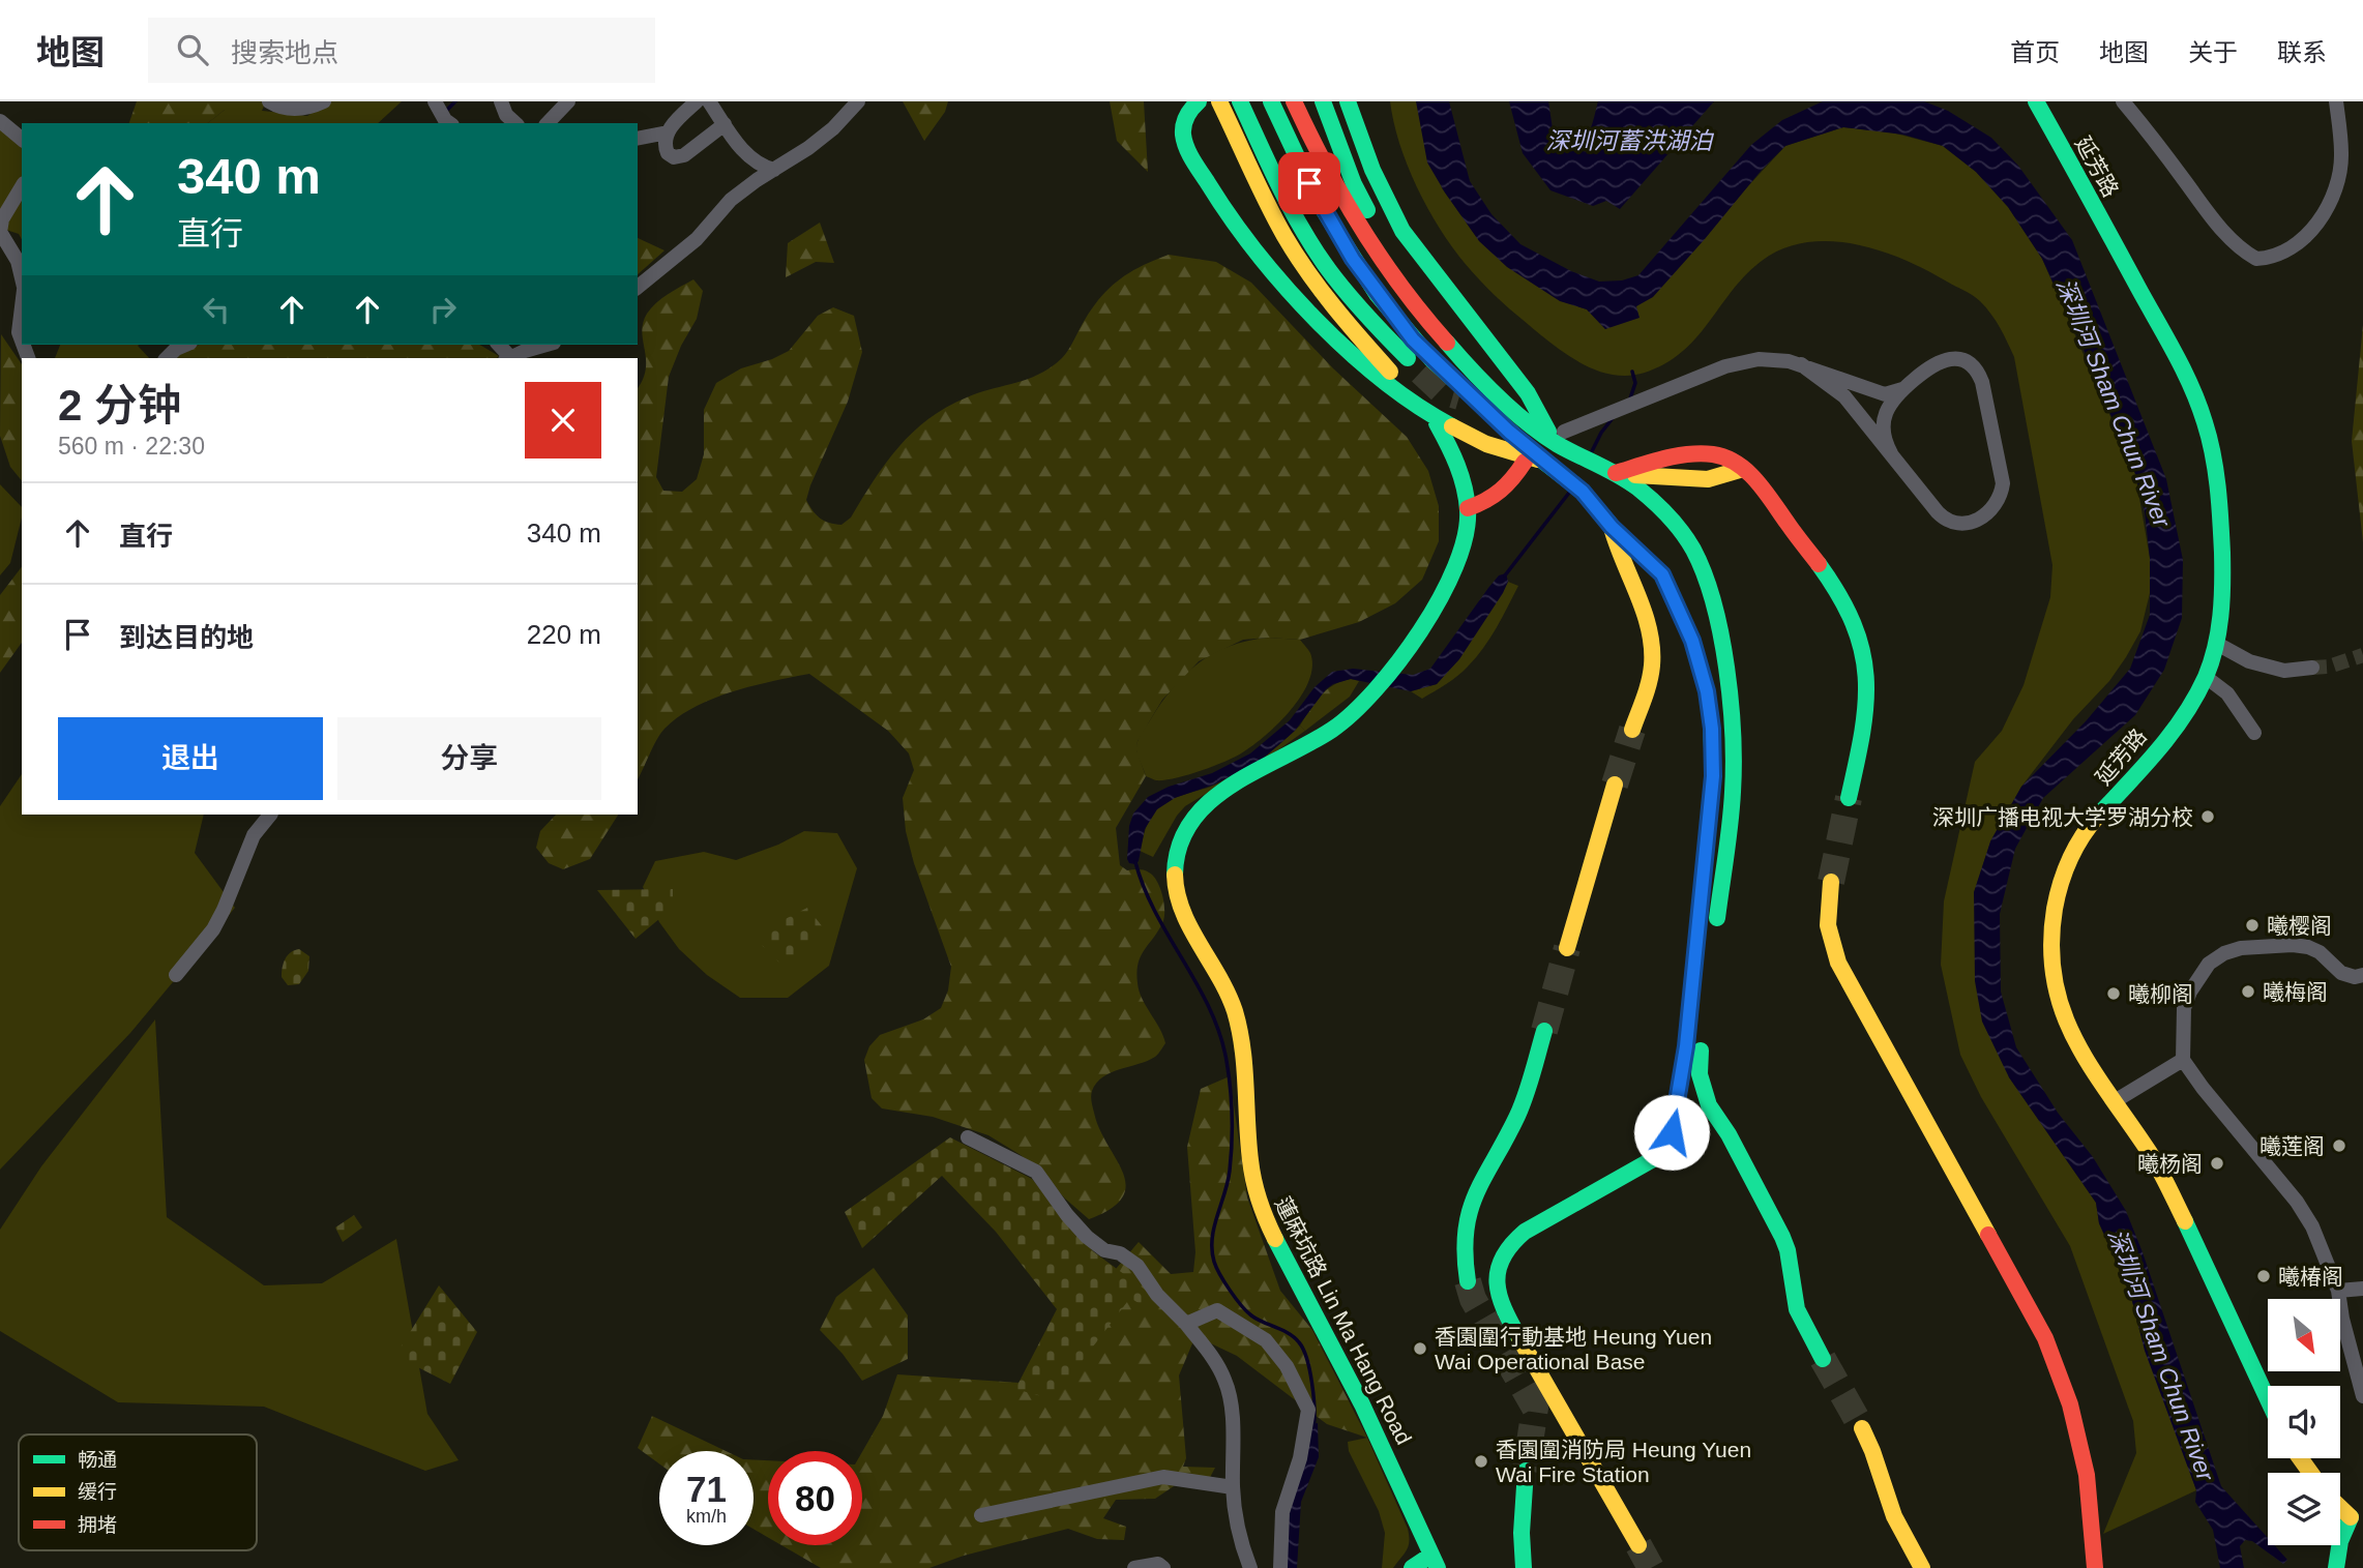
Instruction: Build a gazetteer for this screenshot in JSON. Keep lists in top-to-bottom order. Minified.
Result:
{"streets":{"main road":["延芳路","蓮麻坑路 Lin Ma Hang Road"]},"water":["深圳河蓄洪湖泊","深圳河 Sham Chun River"],"places":["深圳广播电视大学罗湖分校","曦樱阁","曦梅阁","曦柳阁","曦莲阁","曦杨阁","曦椿阁","香園圍行動基地 Heung Yuen Wai Operational Base","香園圍消防局 Heung Yuen Wai Fire Station"],"legend":["畅通","缓行","拥堵"],"north":"bottom right","page":{"header":"地图","search":"搜索地点","nav":["首页","地图","关于","联系"],"turn":["340 m","直行"],"heading":["2 分钟","560 m · 22:30"],"list":[{"name":"直行","value":"340 m"},{"name":"到达目的地","value":"220 m"}],"buttons":["退出","分享"],"speed":"71 km/h","limit":"80"}}
